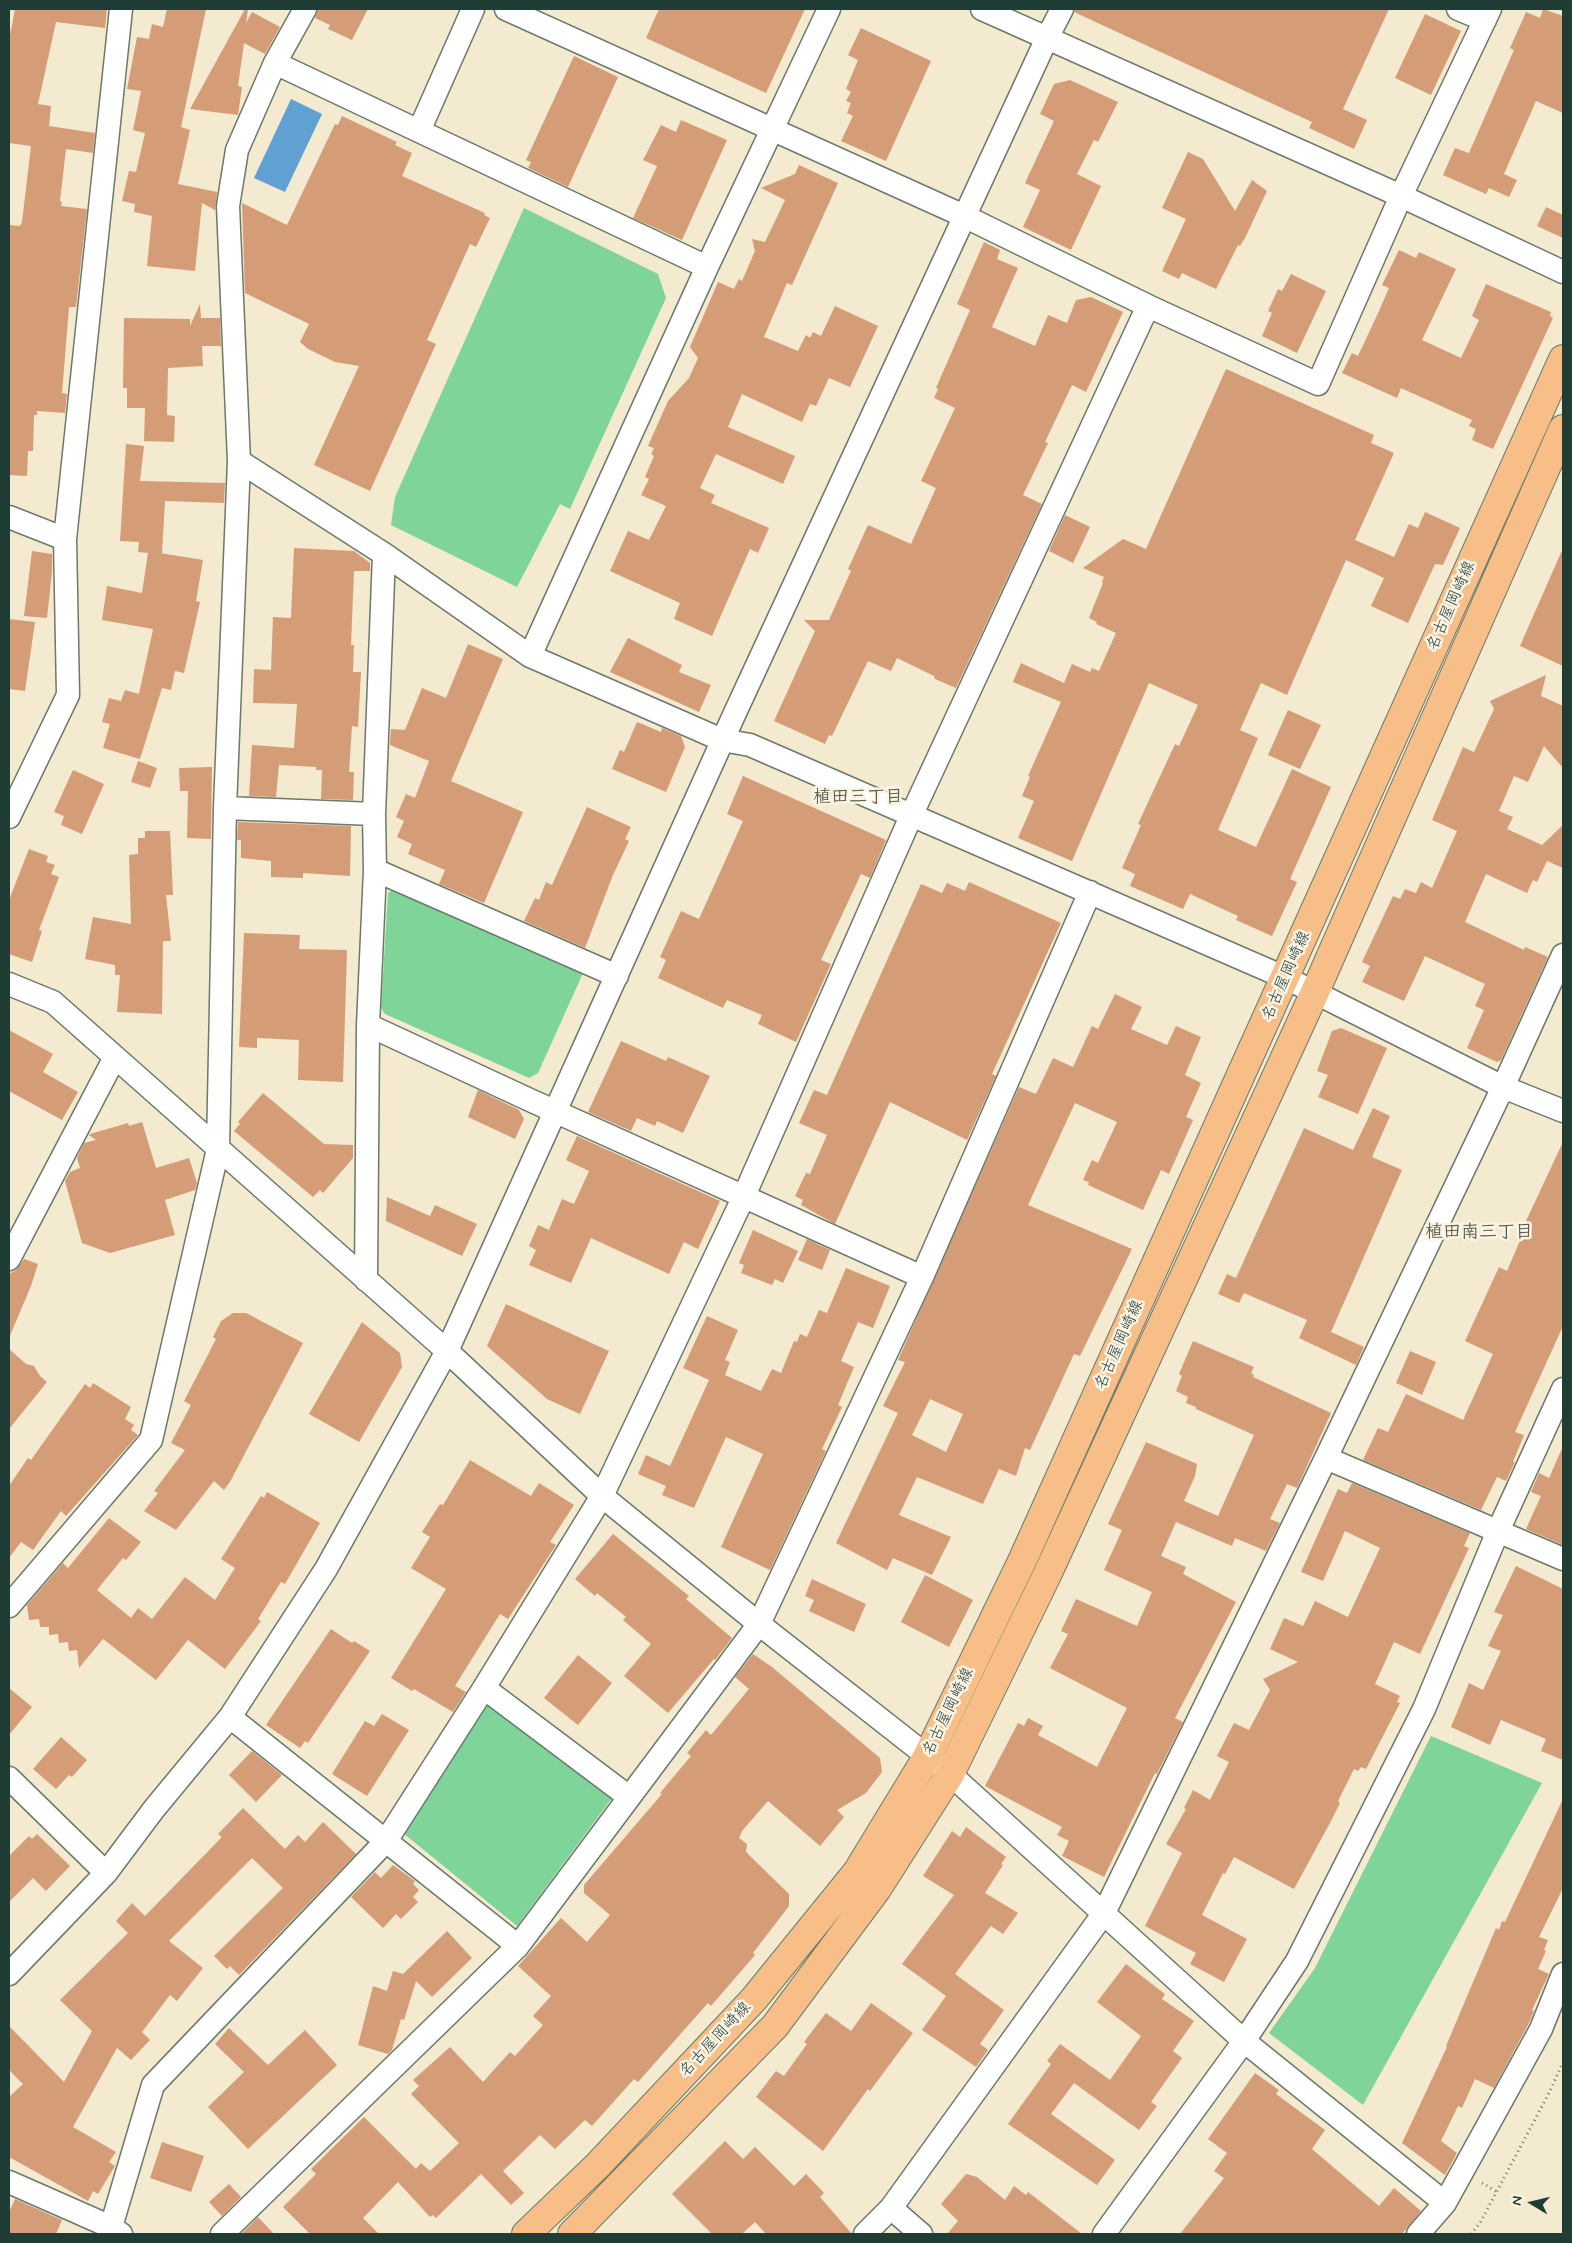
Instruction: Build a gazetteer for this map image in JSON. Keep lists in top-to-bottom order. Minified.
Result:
{"streets":{"main road":["名古屋岡崎線"]},"districts":["植田三丁目","植田南三丁目"],"north":"left"}
